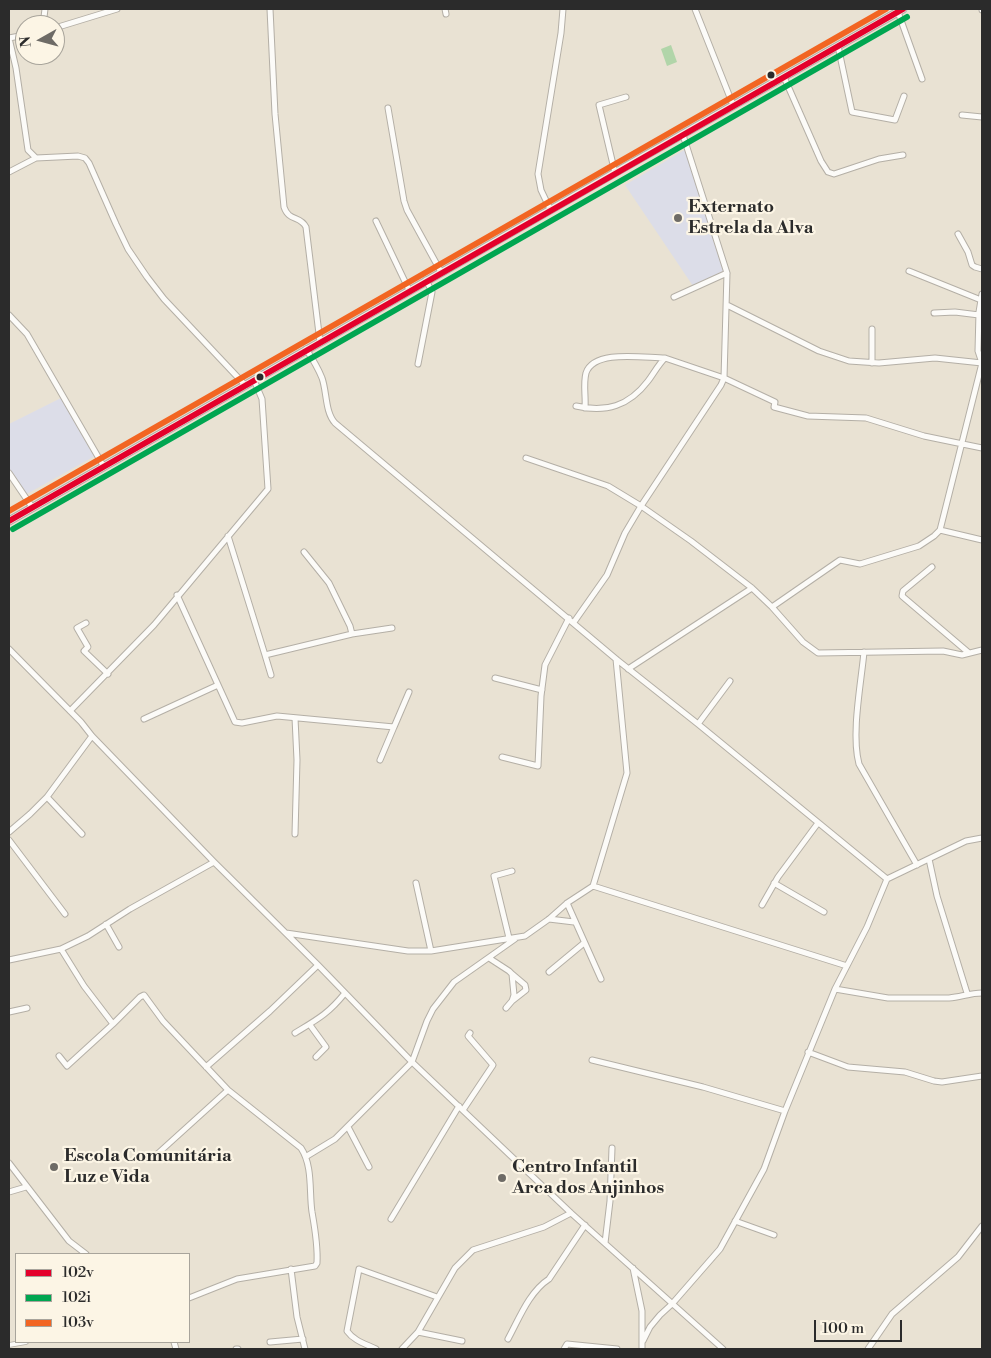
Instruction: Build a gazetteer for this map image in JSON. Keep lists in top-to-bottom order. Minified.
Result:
{"places":["Externato Estrela da Alva","Escola Comunitária Luz e Vida","Centro Infantil Arca dos Anjinhos"],"lines":["transit line 102v","transit line 103v","transit line 102i"],"legend":["102v","102i","103v"],"scale_bar":"100 m","north":"left"}
